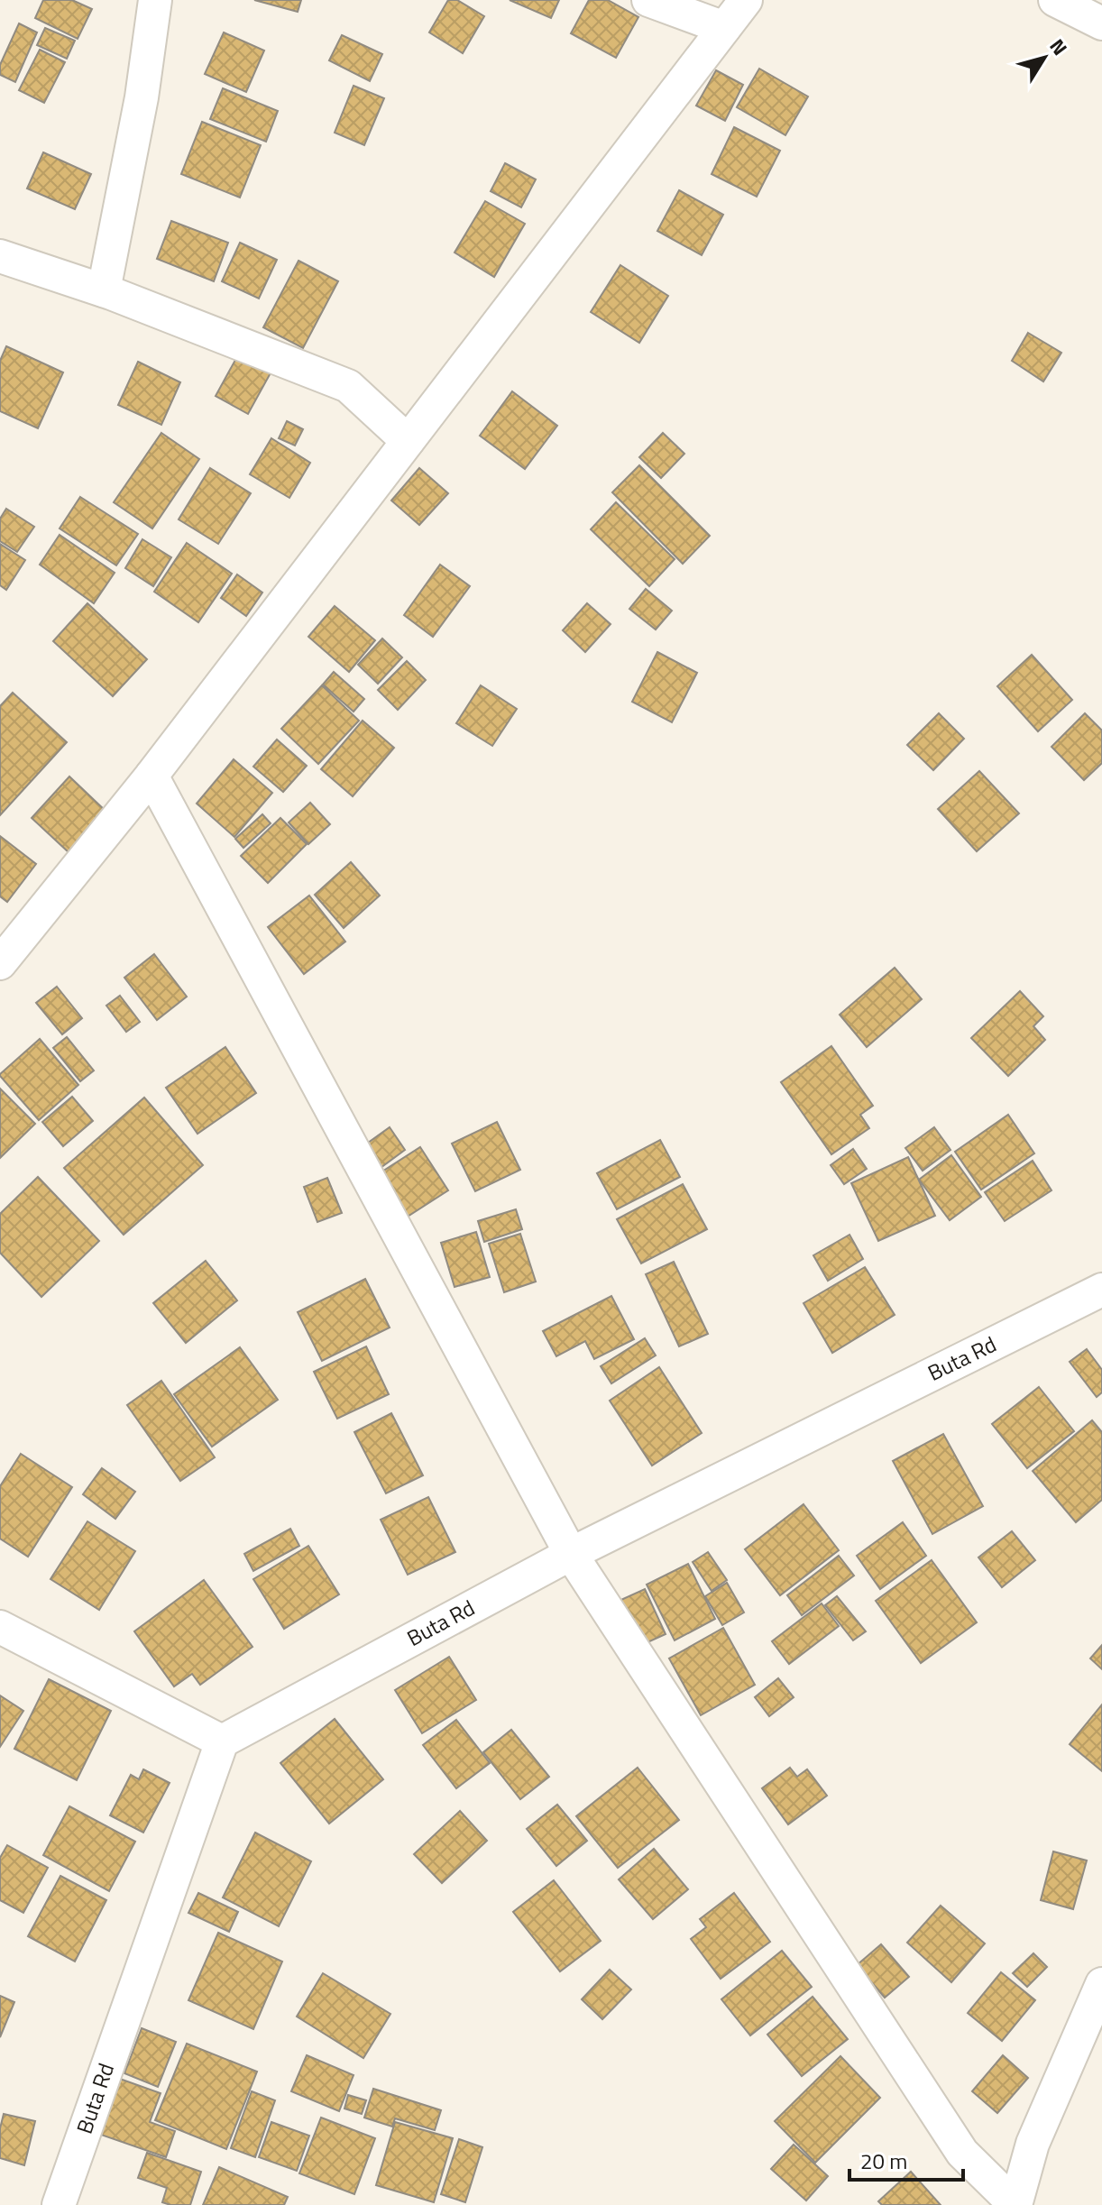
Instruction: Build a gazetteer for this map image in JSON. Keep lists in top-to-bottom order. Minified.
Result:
{"streets":{"street":["Buta Rd"]},"scale_bar":"20 m","north":"top right"}
